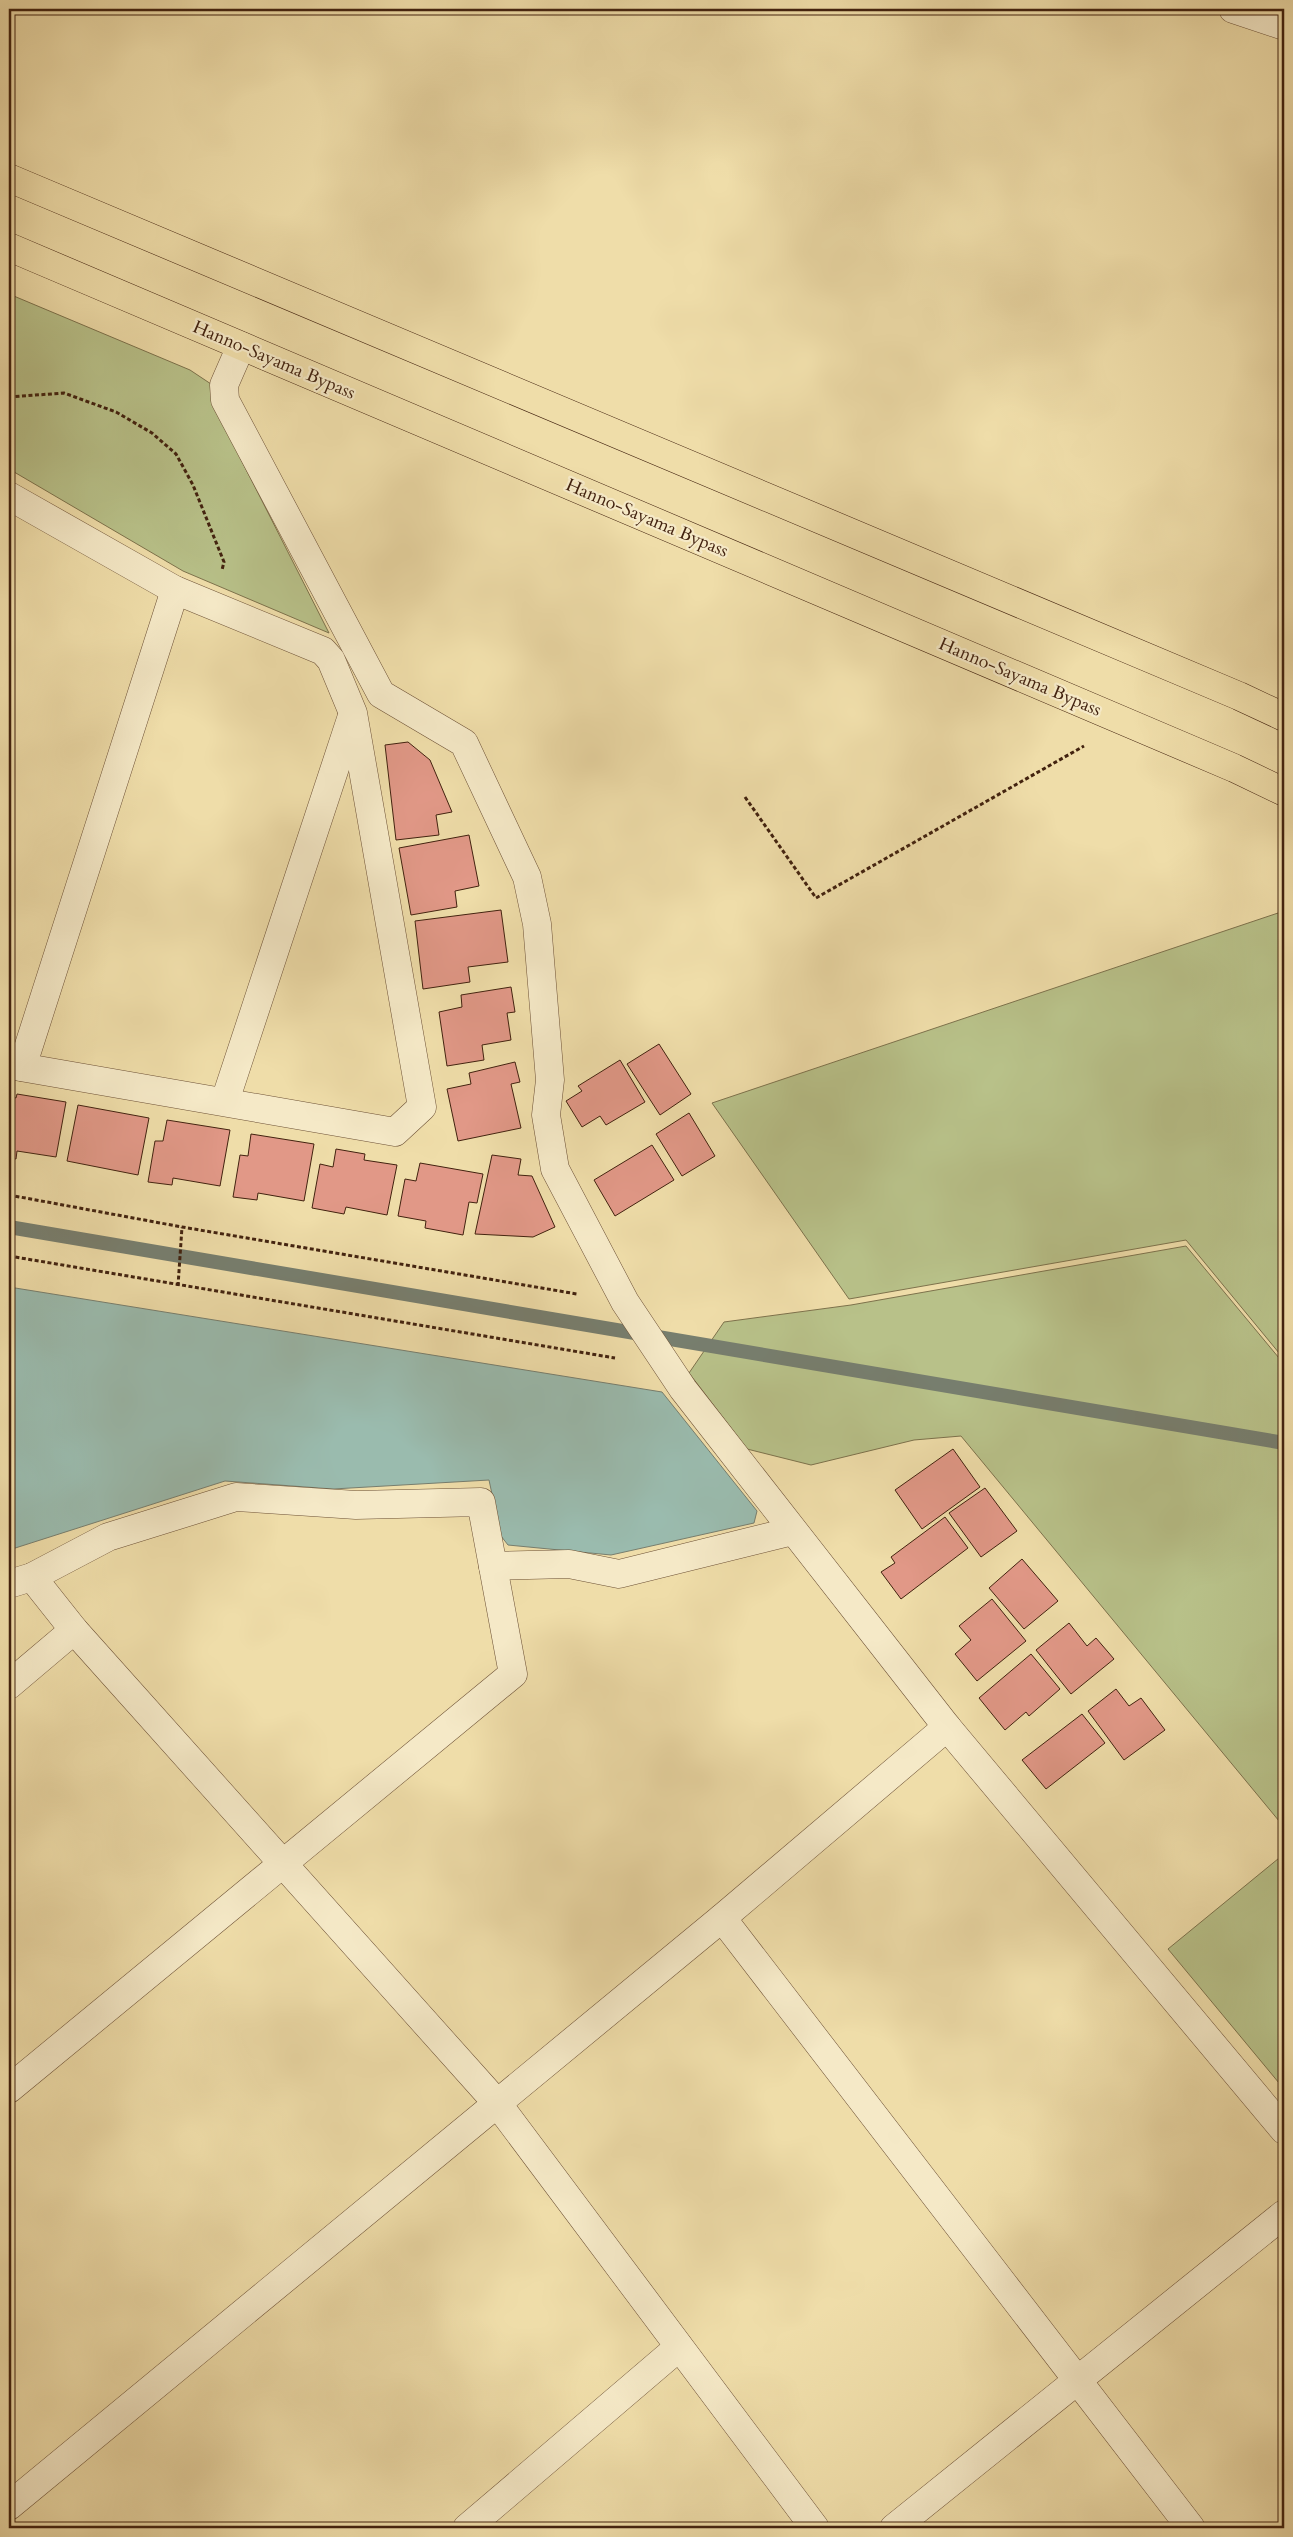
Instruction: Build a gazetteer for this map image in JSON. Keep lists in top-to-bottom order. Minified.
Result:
{"streets":{"highway":["Hanno-Sayama Bypass"]}}
